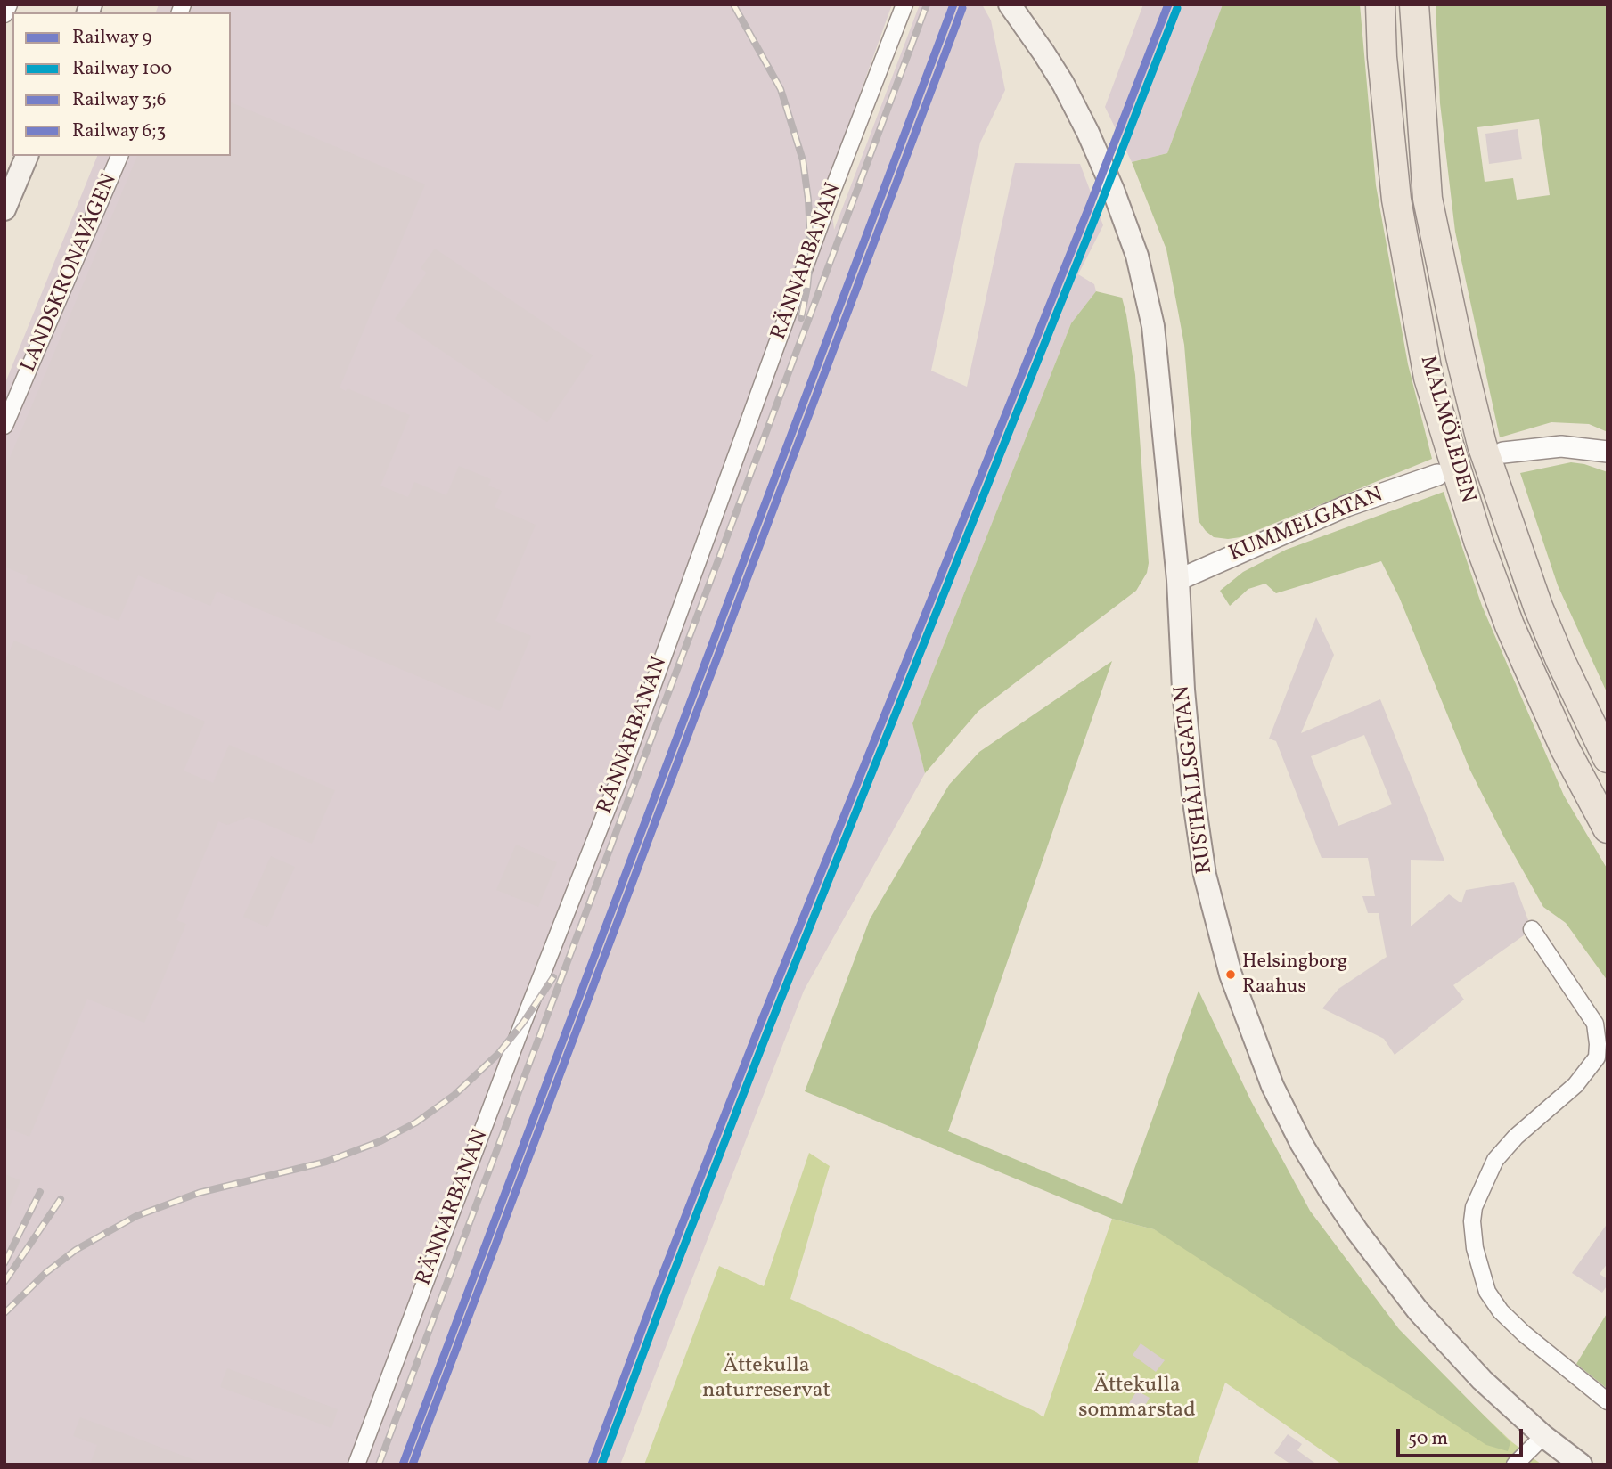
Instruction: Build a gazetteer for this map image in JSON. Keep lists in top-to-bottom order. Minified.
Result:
{"streets":{"highway":["MALMÖLEDEN"],"main road":["RUSTHÅLLSGATAN"],"street":["RÄNNARBANAN","LANDSKRONAVÄGEN","KUMMELGATAN"]},"crossings":[["KUMMELGATAN","RUSTHÅLLSGATAN"]],"parks":["Ättekulla naturreservat","Ättekulla sommarstad"],"places":["Helsingborg Raahus"],"lines":["rail line 9","rail line 3;6","rail line 100","rail line 6;3"],"legend":["Railway 9","Railway 100","Railway 3;6","Railway 6;3"],"scale_bar":"50 m"}
